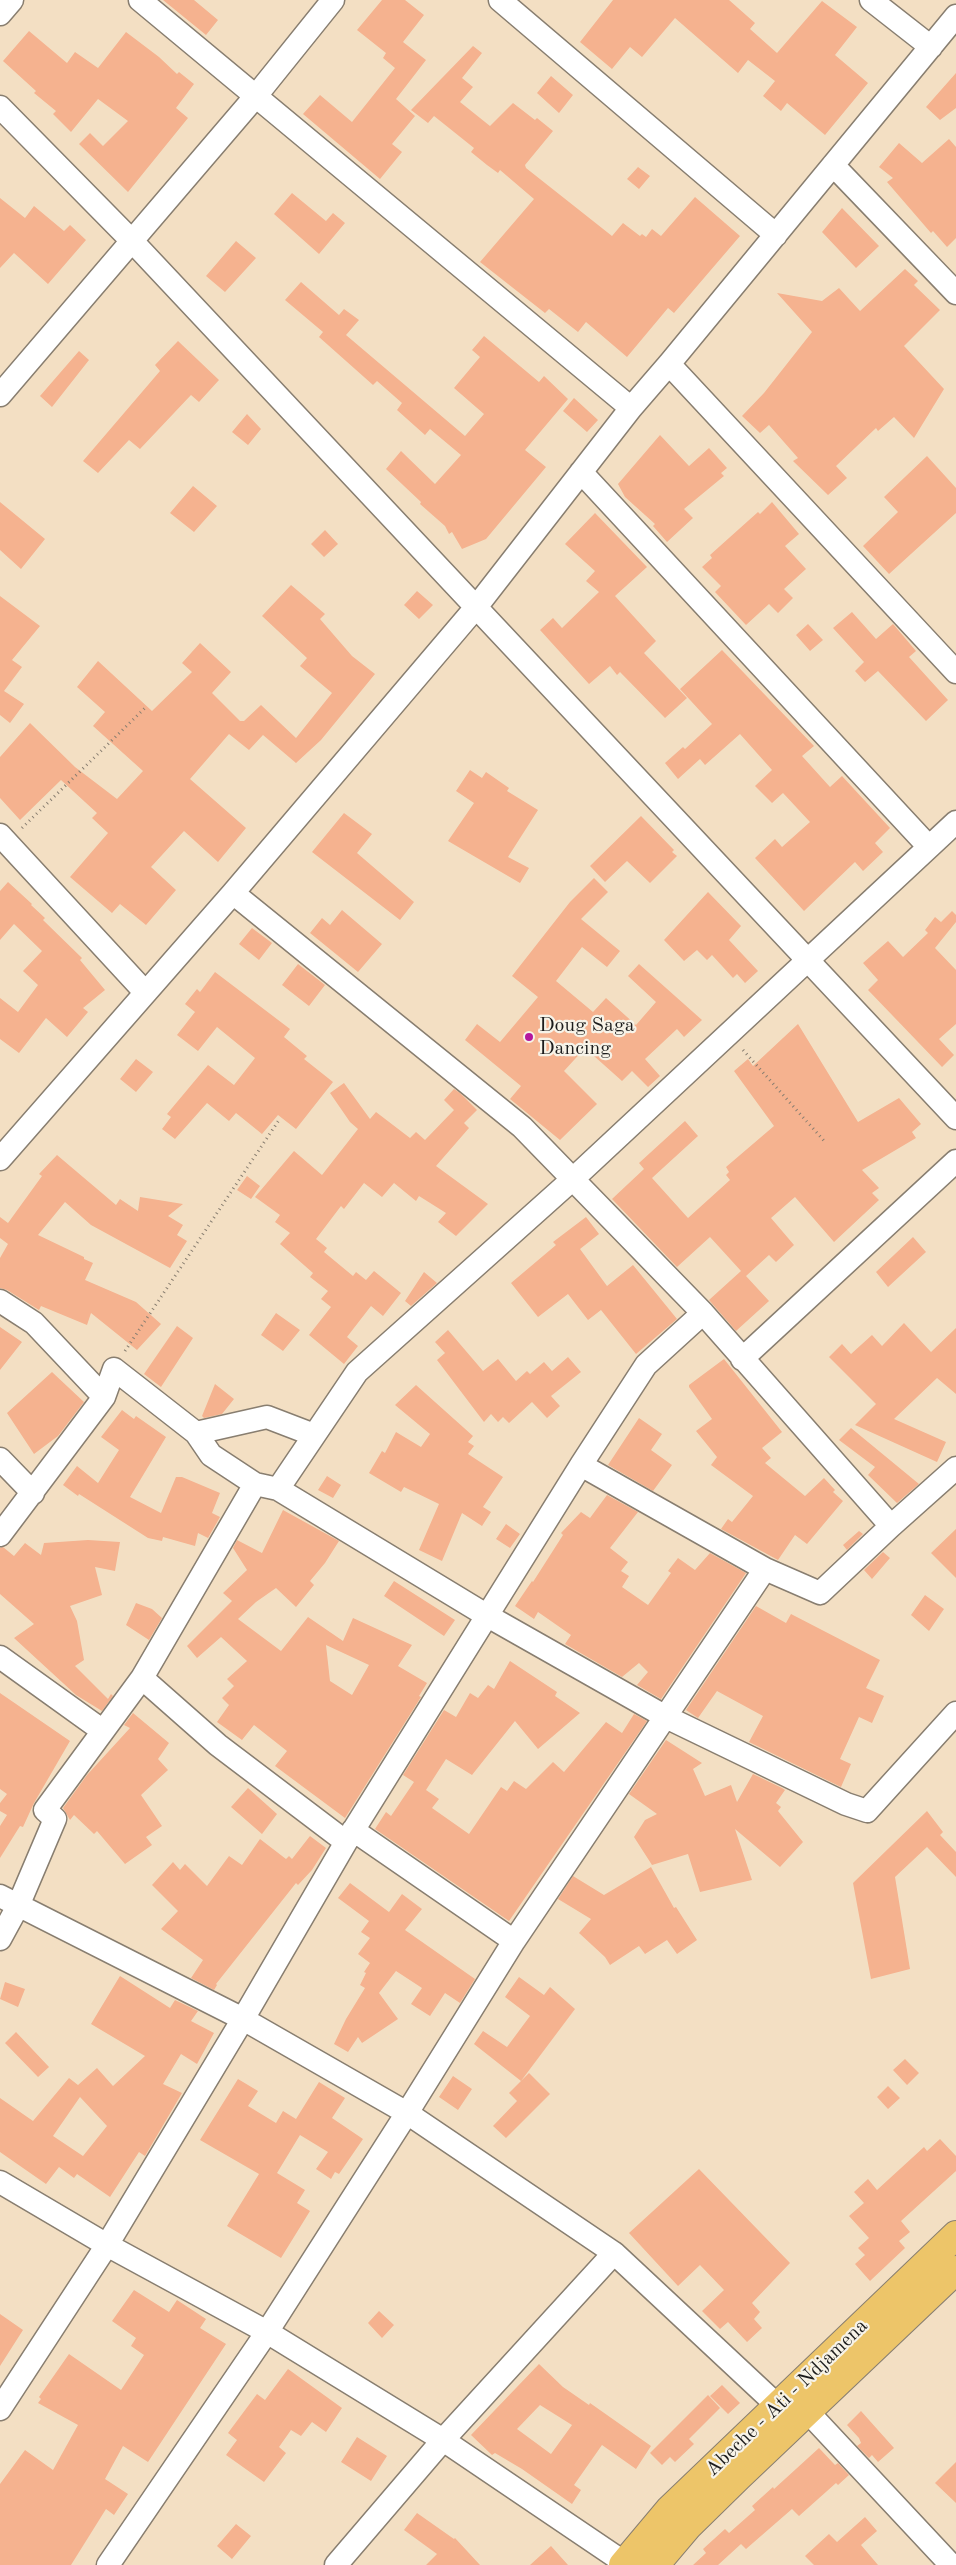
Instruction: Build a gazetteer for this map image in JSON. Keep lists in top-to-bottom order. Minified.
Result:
{"streets":{"highway":["Abeche - Ati - Ndjamena"]},"places":["Doug Saga Dancing"]}
